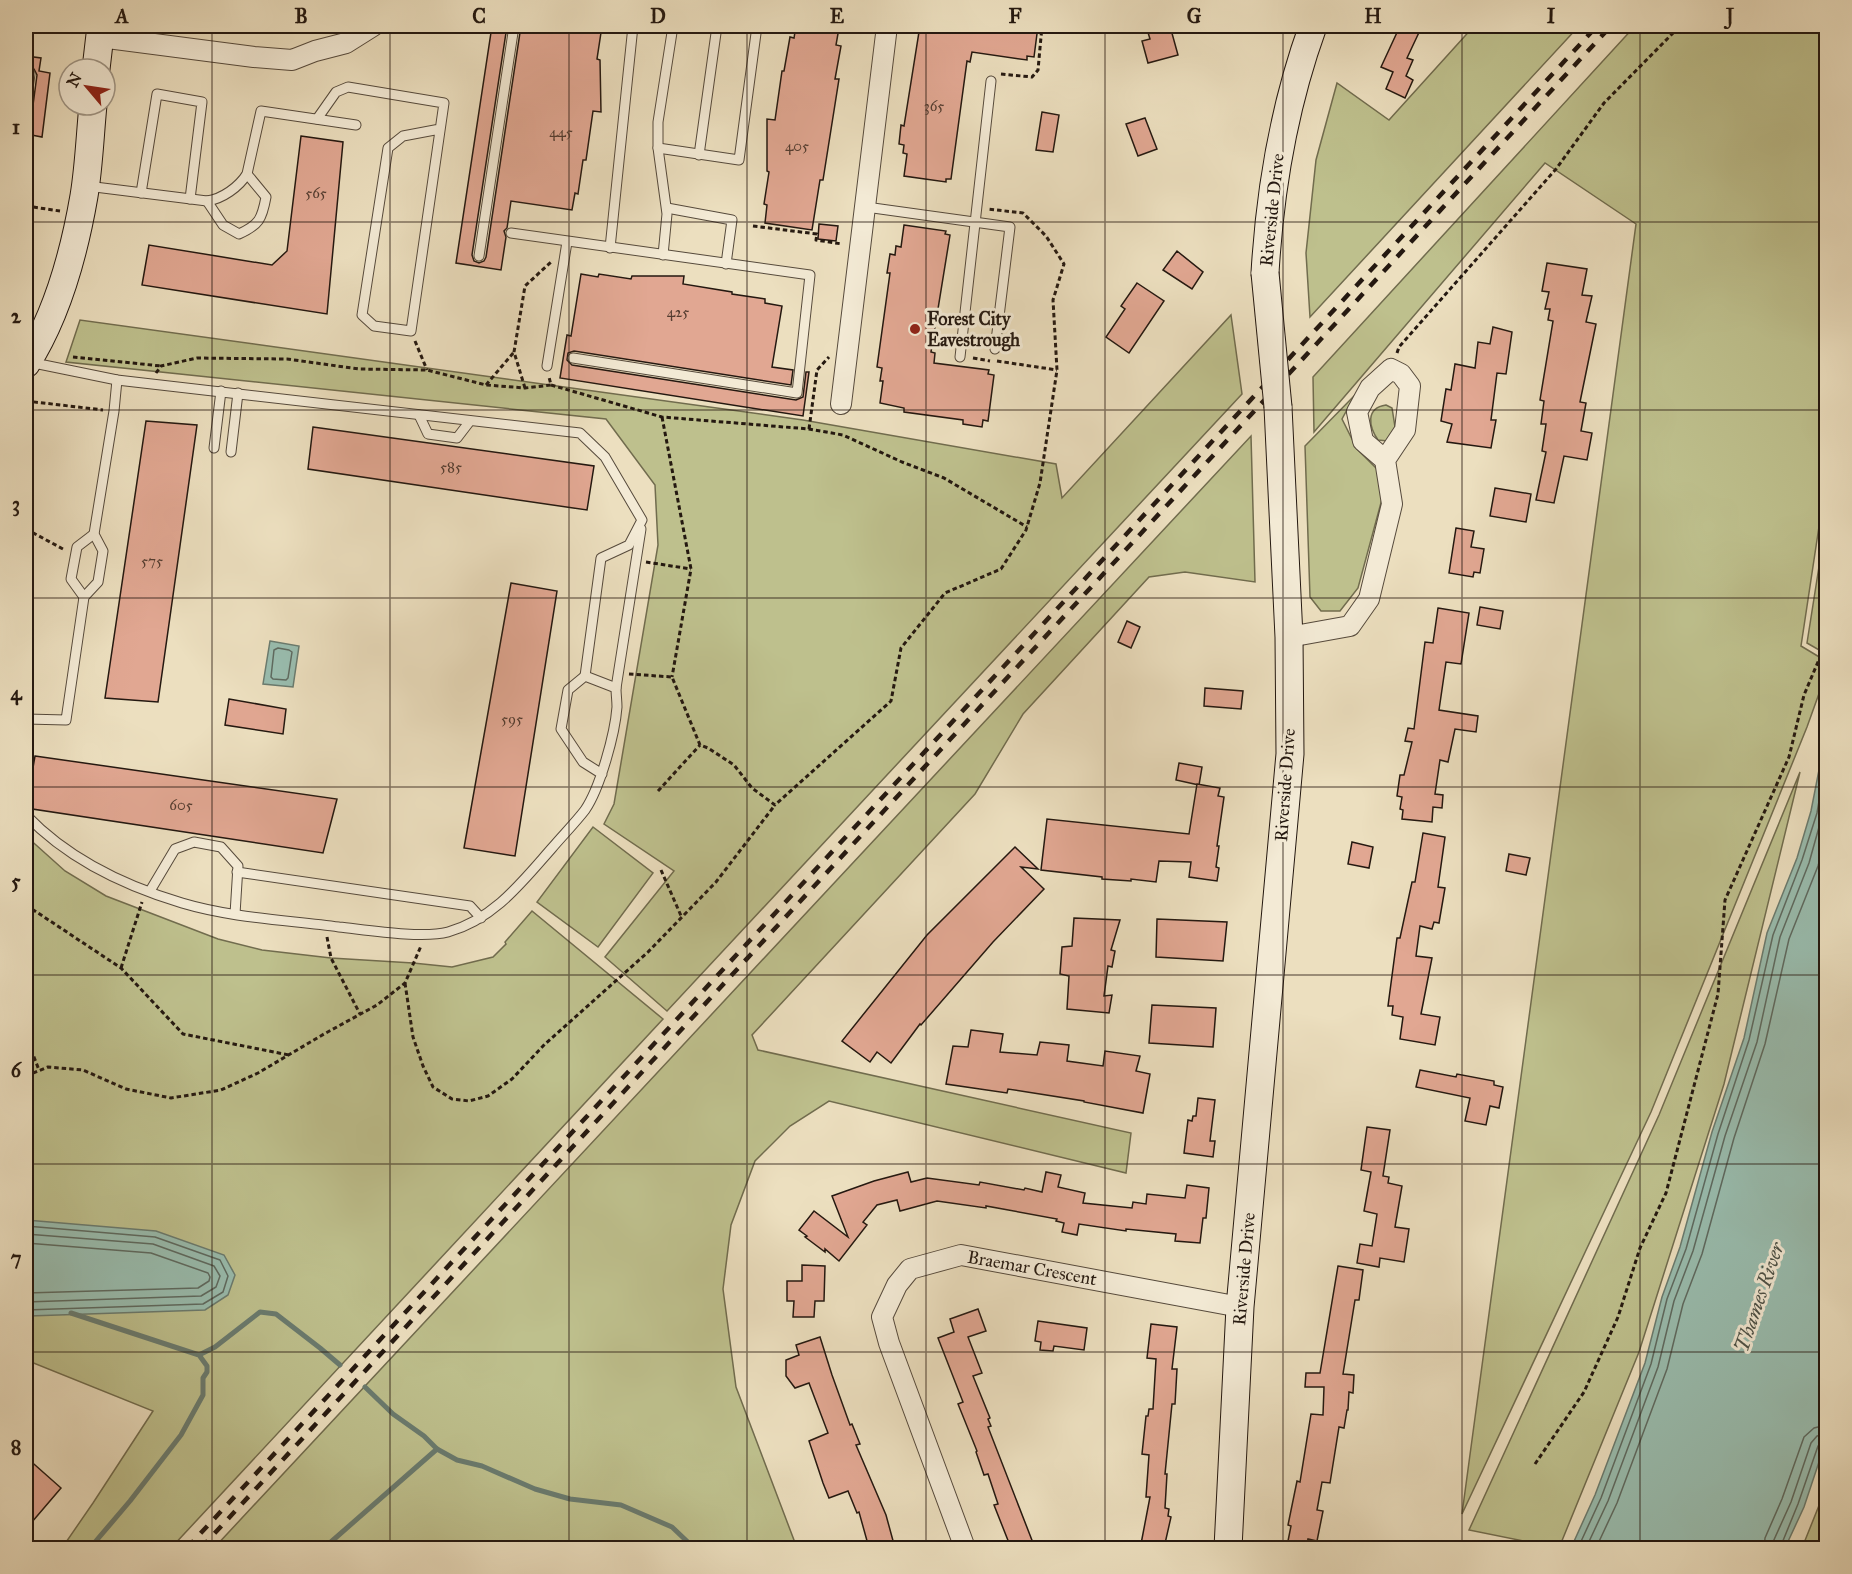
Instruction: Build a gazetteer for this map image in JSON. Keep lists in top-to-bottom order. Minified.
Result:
{"streets":{"main road":["Riverside Drive"],"street":["Braemar Crescent"]},"crossings":[["Riverside Drive","Braemar Crescent"]],"water":["Thames River"],"places":["Forest City Eavestrough"],"house_numbers":["365","445","405","565","425","585","575","595","605"],"north":"top left","grid":{"columns":["A","B","C","D","E","F","G","H","I","J"],"rows":["1","2","3","4","5","6","7","8"]}}
